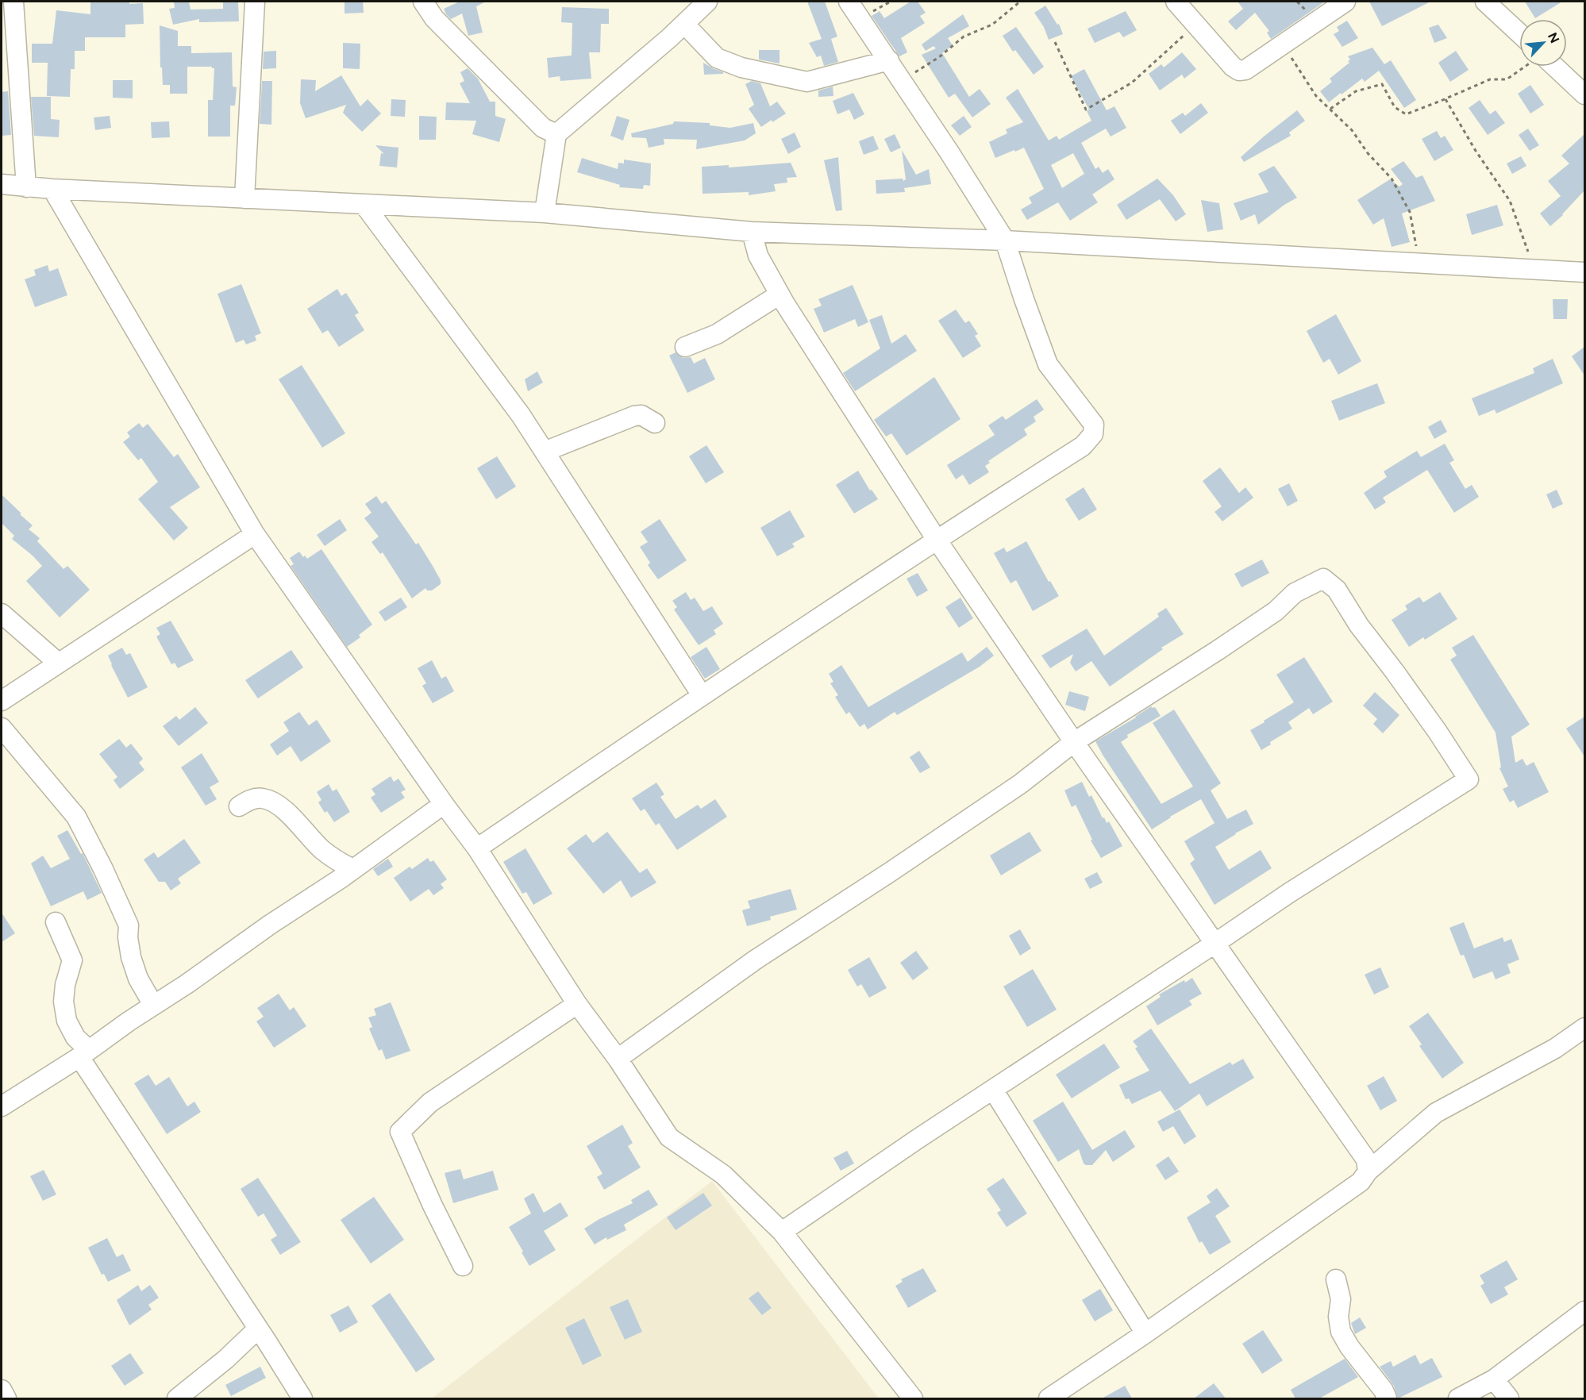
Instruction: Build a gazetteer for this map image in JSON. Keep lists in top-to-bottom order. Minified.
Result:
{"north":"top right"}
